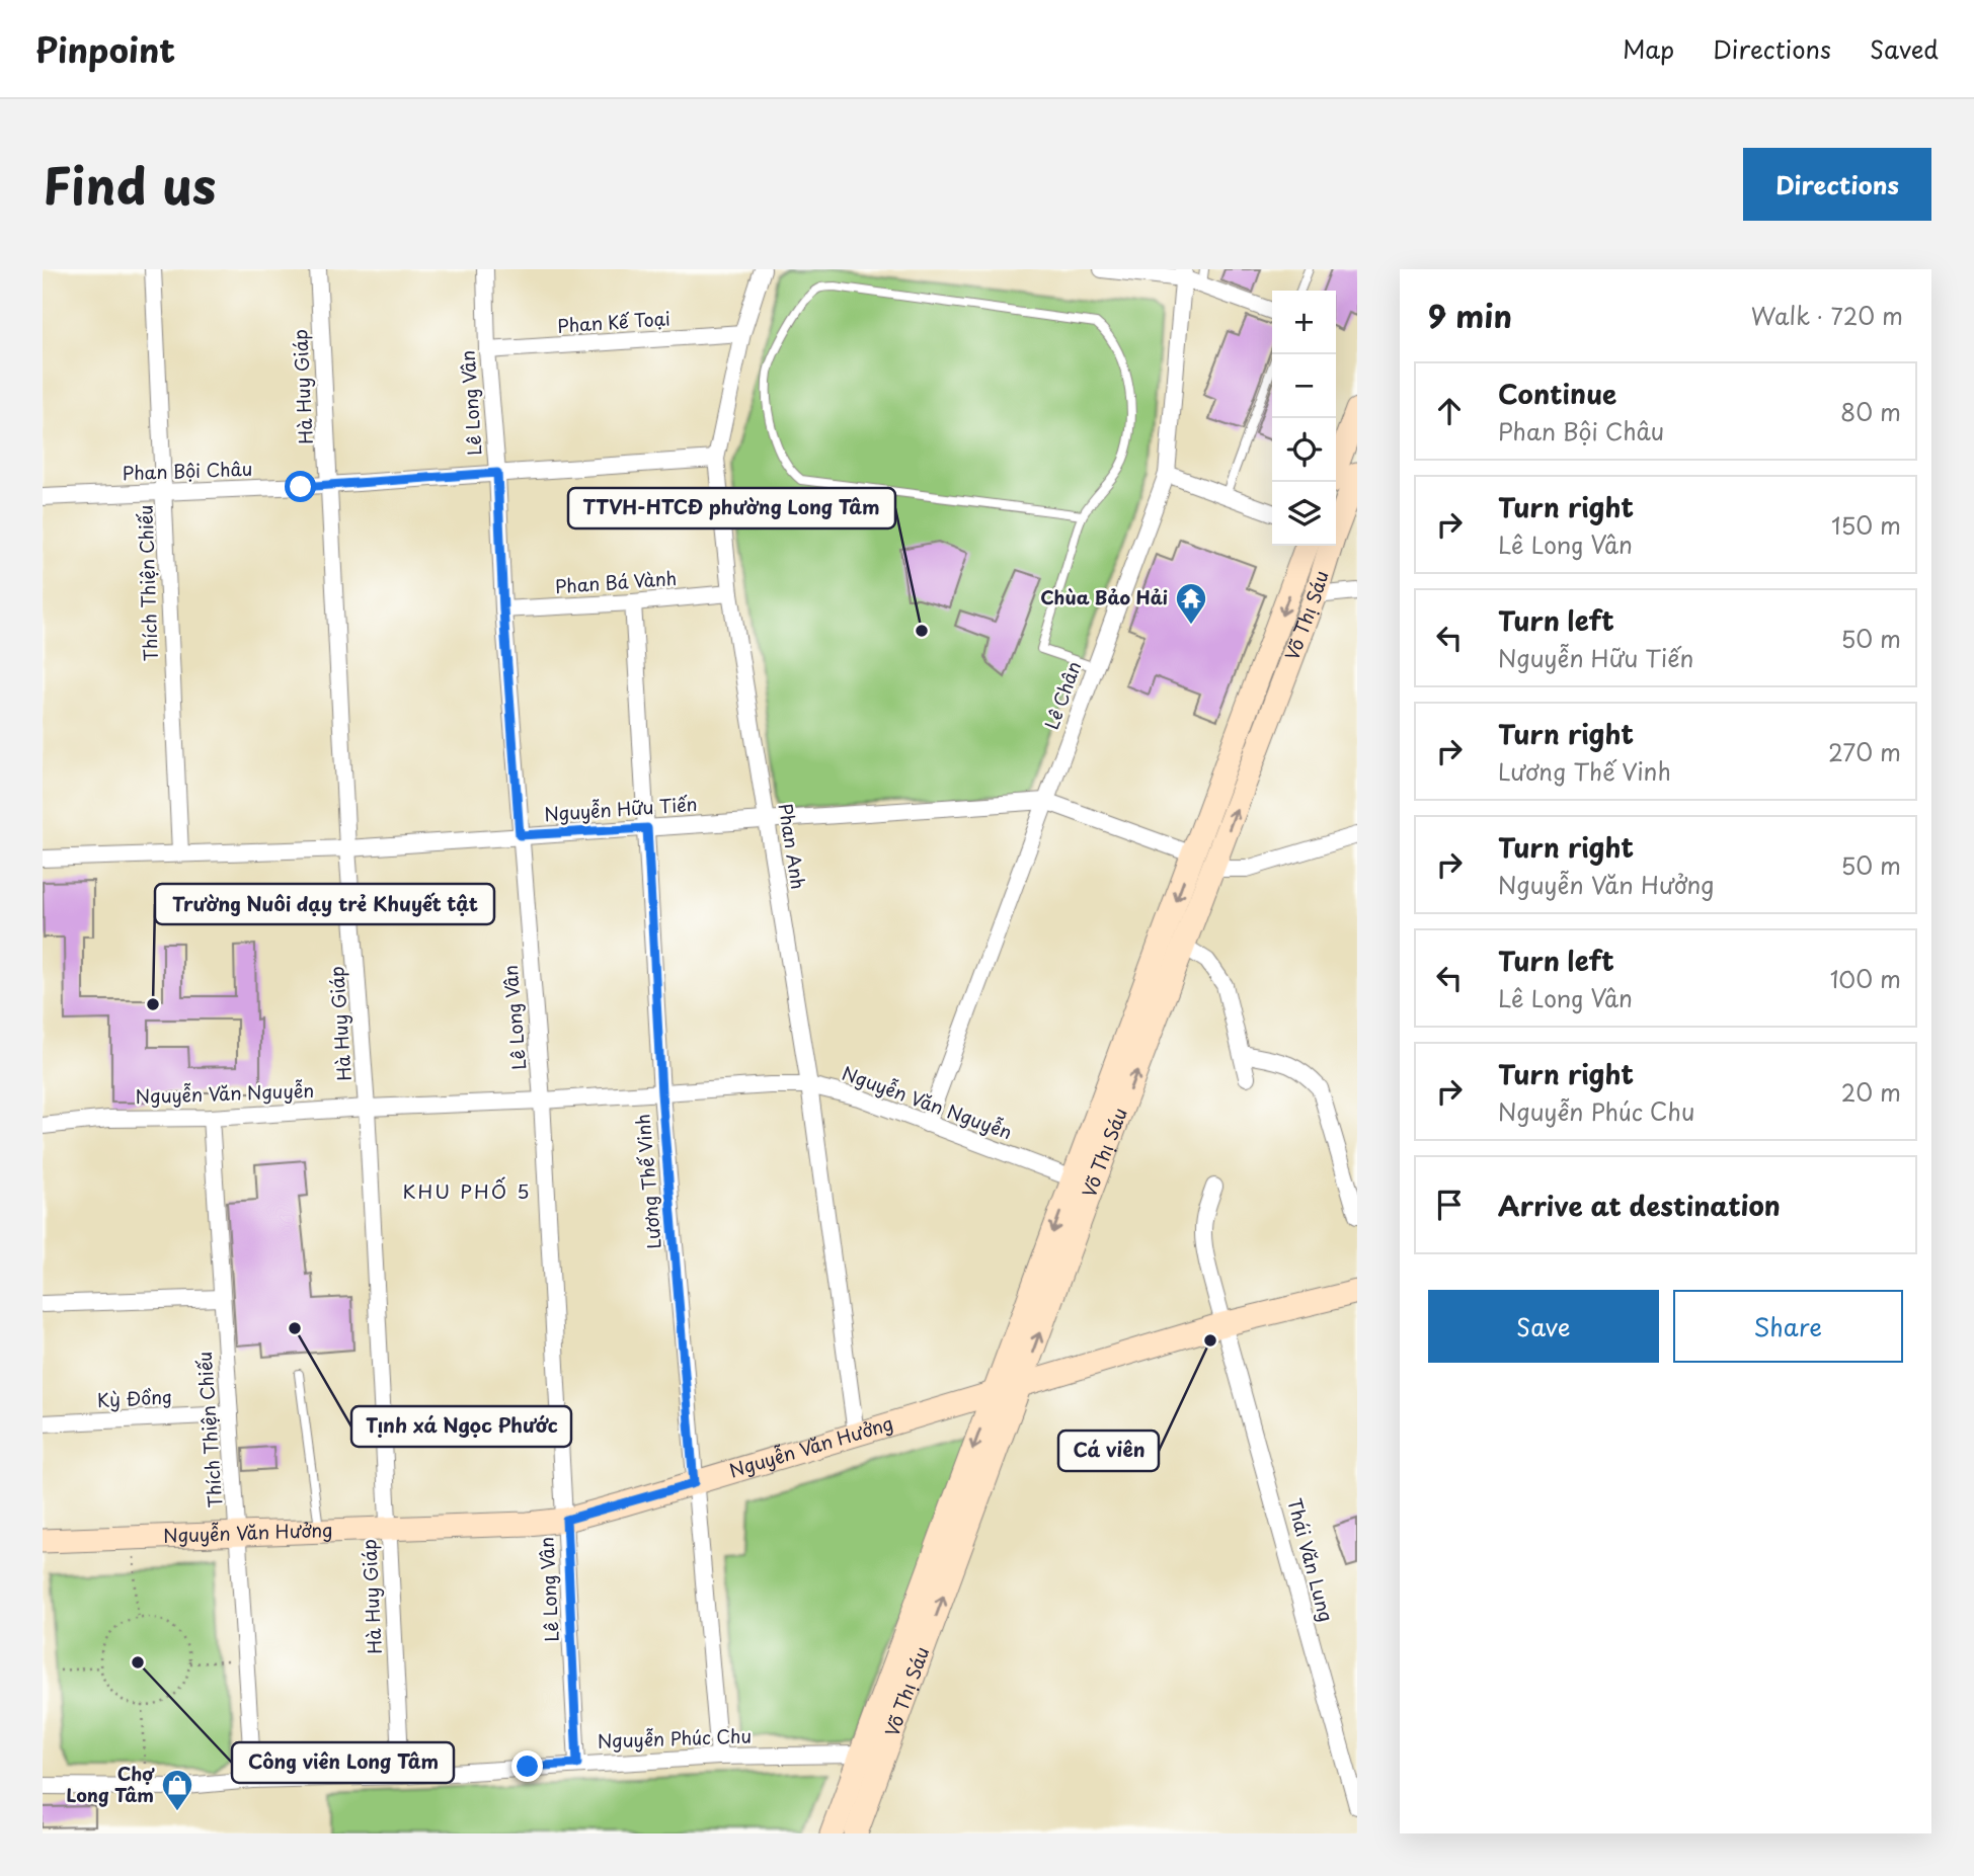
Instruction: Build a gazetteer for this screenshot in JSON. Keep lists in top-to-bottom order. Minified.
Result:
{"streets":{"main road":["Võ Thị Sáu","Nguyễn Văn Hưởng"],"street":["Phan Kế Toại","Hà Huy Giáp","Lê Long Vân","Phan Bội Châu","Thích Thiện Chiếu","Phan Bá Vành","Lê Chân","Nguyễn Hữu Tiến","Phan Anh","Nguyễn Văn Nguyễn","Lương Thế Vinh","Kỳ Đồng","Thái Văn Lung","Nguyễn Phúc Chu"]},"crossings":[["Phan Kế Toại","Lê Long Vân"],["Phan Kế Toại","Phan Anh"],["Hà Huy Giáp","Phan Bội Châu"],["Hà Huy Giáp","Nguyễn Hữu Tiến"],["Hà Huy Giáp","Nguyễn Văn Nguyễn"],["Hà Huy Giáp","Nguyễn Văn Hưởng"],["Hà Huy Giáp","Nguyễn Phúc Chu"],["Lê Long Vân","Phan Bội Châu"],["Lê Long Vân","Phan Bá Vành"],["Lê Long Vân","Nguyễn Hữu Tiến"],["Lê Long Vân","Nguyễn Văn Nguyễn"],["Lê Long Vân","Nguyễn Văn Hưởng"],["Lê Long Vân","Nguyễn Phúc Chu"],["Phan Bội Châu","Thích Thiện Chiếu"],["Phan Bội Châu","Phan Anh"],["Thích Thiện Chiếu","Nguyễn Hữu Tiến"],["Thích Thiện Chiếu","Nguyễn Văn Nguyễn"],["Thích Thiện Chiếu","Kỳ Đồng"],["Thích Thiện Chiếu","Nguyễn Văn Hưởng"],["Thích Thiện Chiếu","Nguyễn Phúc Chu"],["Phan Bá Vành","Phan Anh"],["Phan Bá Vành","Lương Thế Vinh"],["Võ Thị Sáu","Nguyễn Hữu Tiến"],["Võ Thị Sáu","Nguyễn Văn Nguyễn"],["Võ Thị Sáu","Nguyễn Văn Hưởng"],["Võ Thị Sáu","Nguyễn Phúc Chu"],["Lê Chân","Nguyễn Hữu Tiến"],["Lê Chân","Nguyễn Văn Nguyễn"],["Nguyễn Hữu Tiến","Phan Anh"],["Nguyễn Hữu Tiến","Lương Thế Vinh"],["Phan Anh","Nguyễn Văn Nguyễn"],["Phan Anh","Nguyễn Văn Hưởng"],["Nguyễn Văn Nguyễn","Lương Thế Vinh"],["Lương Thế Vinh","Nguyễn Văn Hưởng"],["Lương Thế Vinh","Nguyễn Phúc Chu"],["Nguyễn Văn Hưởng","Thái Văn Lung"]],"districts":["KHU PHỐ 5"],"places":{"temple":["Chùa Bảo Hải"],"other":["TTVH-HTCĐ phường Long Tâm","Trường Nuôi dạy trẻ Khuyết tật","Tịnh xá Ngọc Phước","Cá viên","Công viên Long Tâm"],"shop":["Chợ Long Tâm"]},"page":{"header":"Pinpoint","nav":["Map","Directions","Saved"],"title":"Find us","buttons":["Directions",["Save","Share"]],"heading":["9 min","Walk · 720 m"],"map_buttons":["+","−"],"list":[["Continue","Phan Bội Châu","80 m"],["Turn right","Lê Long Vân","150 m"],["Turn left","Nguyễn Hữu Tiến","50 m"],["Turn right","Lương Thế Vinh","270 m"],["Turn right","Nguyễn Văn Hưởng","50 m"],["Turn left","Lê Long Vân","100 m"],["Turn right","Nguyễn Phúc Chu","20 m"],"Arrive at destination"]}}
